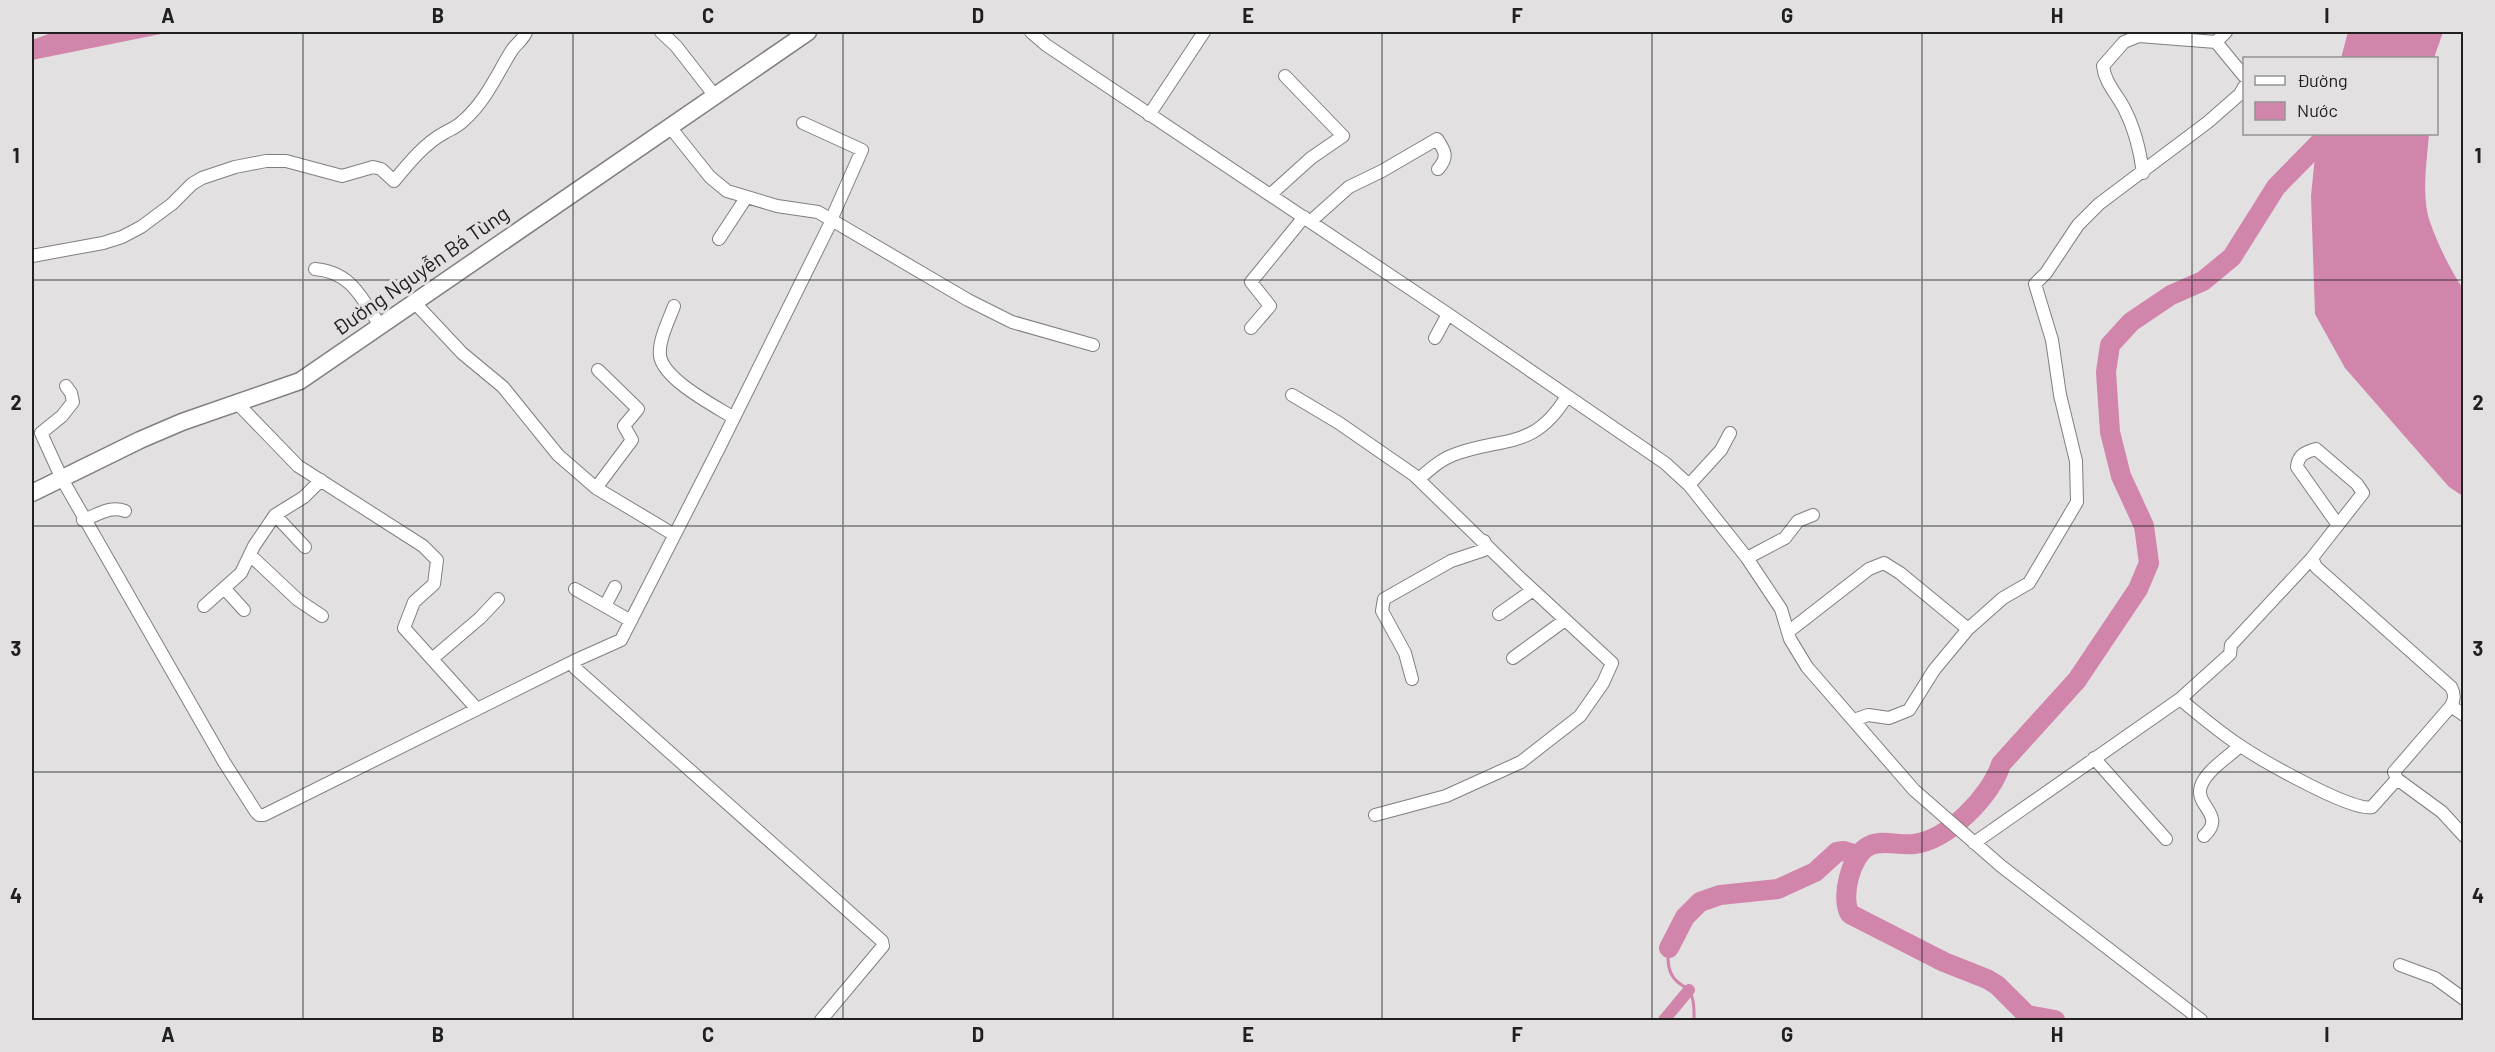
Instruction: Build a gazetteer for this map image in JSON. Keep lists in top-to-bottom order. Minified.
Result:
{"streets":{"main road":["Đường Nguyễn Bá Tùng"]},"legend":["Đường","Nước"],"grid":{"columns":["A","B","C","D","E","F","G","H","I"],"rows":["1","2","3","4"]}}
